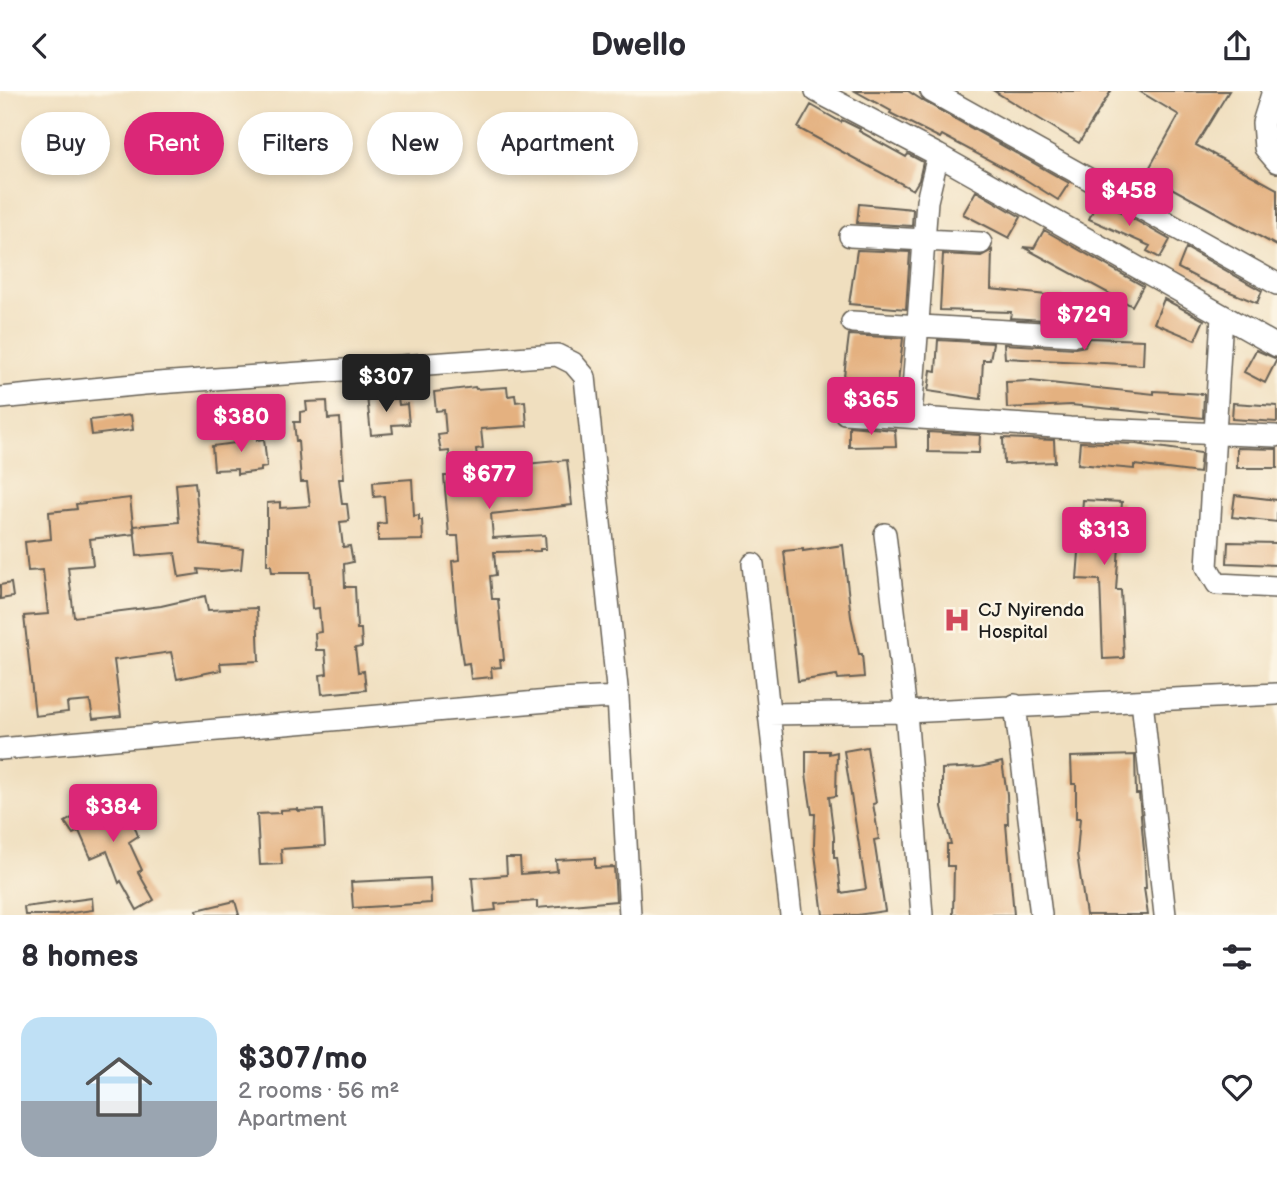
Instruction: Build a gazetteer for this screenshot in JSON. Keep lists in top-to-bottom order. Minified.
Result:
{"places":{"hospital":["CJ Nyirenda Hospital"]},"page":{"header":"Dwello","chip":["Buy","Rent","Filters","New","Apartment"],"price":["$458","$729","$307","$365","$380","$677","$313","$384"],"heading":"8 homes","list":[{"name":"$307/mo","note":"2 rooms · 56 m² · Apartment"}]}}
